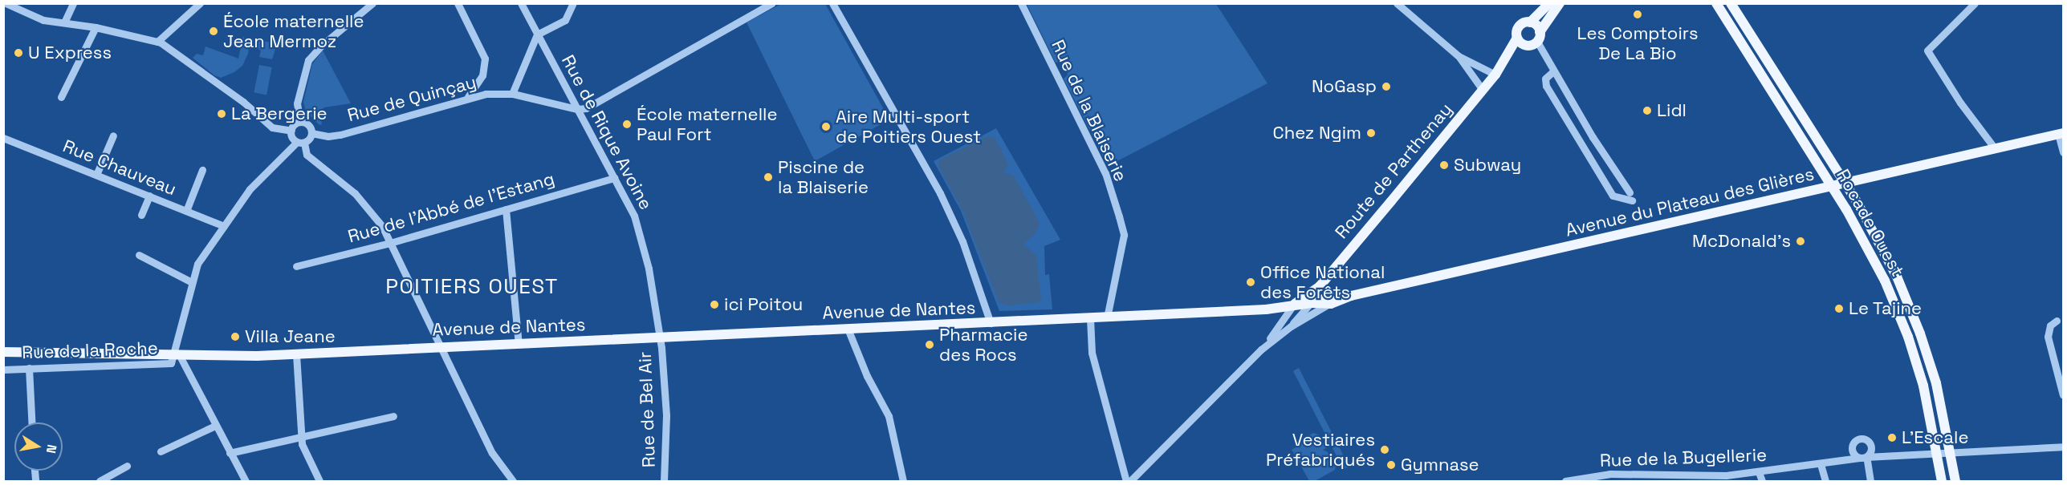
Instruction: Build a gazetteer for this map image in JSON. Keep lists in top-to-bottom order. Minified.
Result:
{"streets":{"main road":["Route de Parthenay","Avenue du Plateau des Glières","Rocade Ouest","Avenue de Nantes"],"street":["Rue de Quinçay","Rue de la Blaiserie","Rue de Rique Avoine","Rue Chauveau","Rue de l'Abbé de l'Estang","Rue de la Roche","Rue de Bel Air","Rue de la Bugellerie"]},"crossings":[["Rue de Quinçay","Rue de Rique Avoine"],["Rue de la Blaiserie","Avenue de Nantes"],["Rue de Rique Avoine","Rue de l'Abbé de l'Estang"],["Rue de Rique Avoine","Avenue de Nantes"],["Rue de Rique Avoine","Rue de Bel Air"],["Route de Parthenay","Avenue du Plateau des Glières"],["Route de Parthenay","Avenue de Nantes"],["Avenue du Plateau des Glières","Rocade Ouest"],["Avenue du Plateau des Glières","Avenue de Nantes"],["Rocade Ouest","Rue de la Bugellerie"],["Avenue de Nantes","Rue de la Roche"],["Avenue de Nantes","Rue de Bel Air"]],"districts":["POITIERS OUEST"],"places":["Les Comptoirs De La Bio","École maternelle Jean Mermoz","U Express","NoGasp","Lidl","La Bergerie","École maternelle Paul Fort","Aire Multi-sport de Poitiers Ouest","Chez Ngim","Subway","Piscine de la Blaiserie","McDonald's","Office National des Forêts","ici Poitou","Le Tajine","Villa Jeane","Pharmacie des Rocs","L'Escale","Vestiaires Préfabriqués","Gymnase"],"north":"right"}
